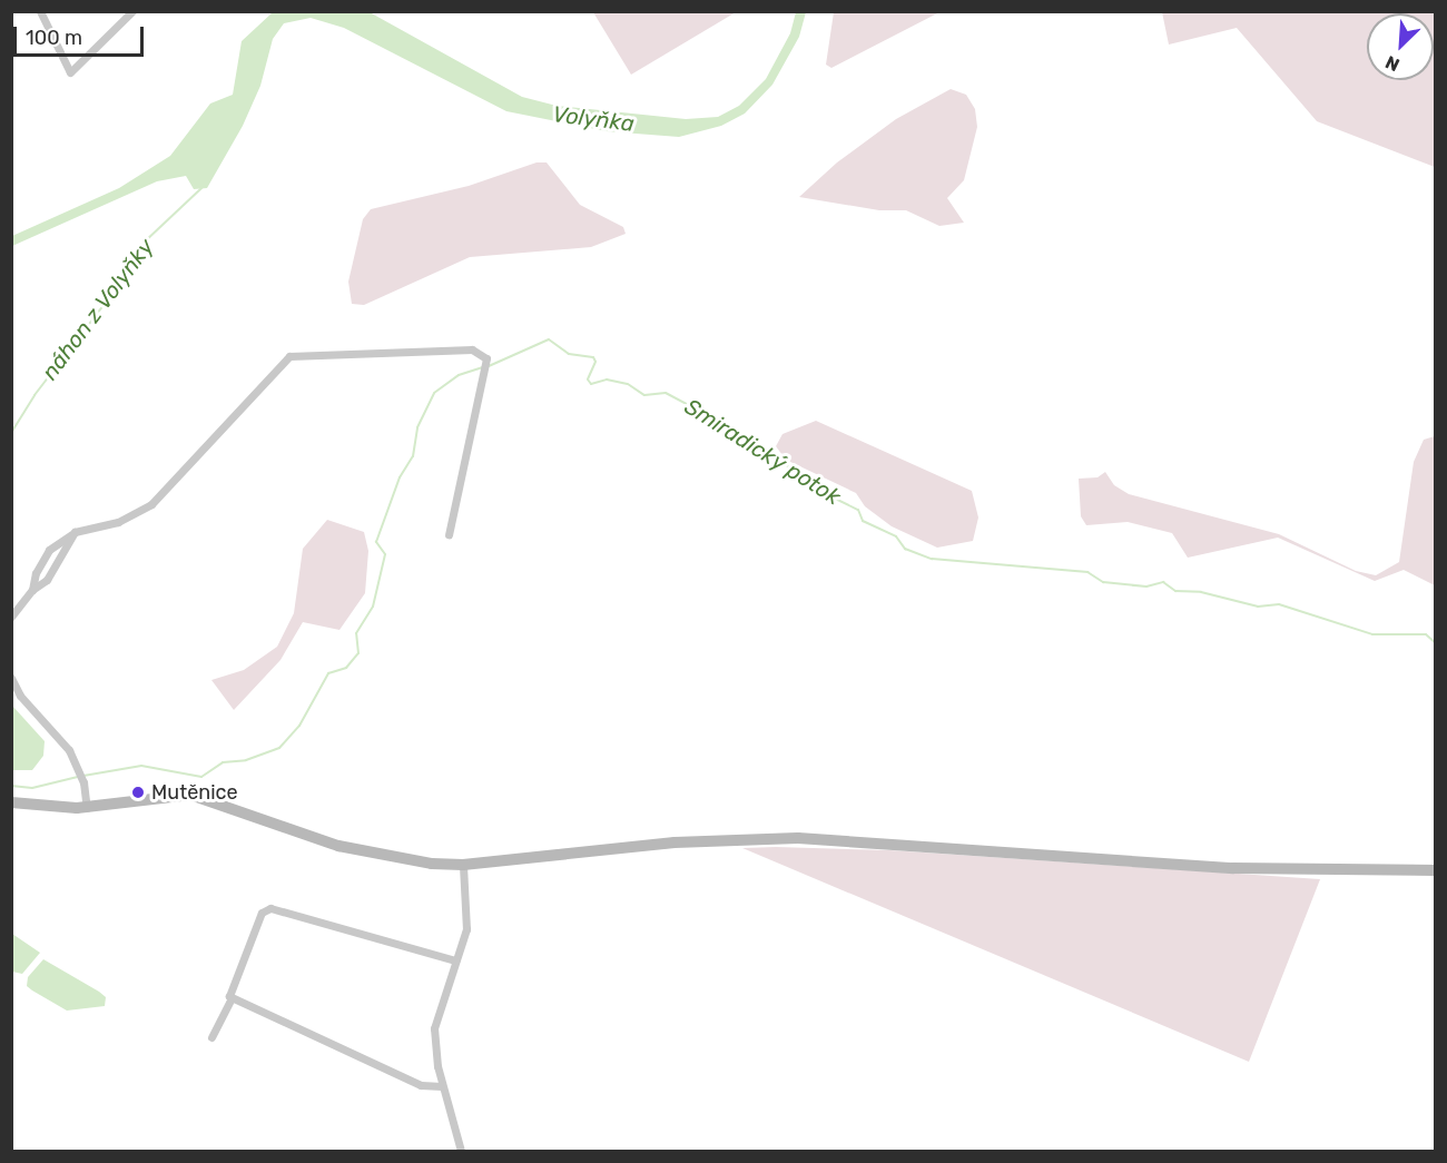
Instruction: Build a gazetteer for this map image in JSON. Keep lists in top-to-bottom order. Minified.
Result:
{"water":["Volyňka","náhon z Volyňky","Smiradický potok"],"places":["Mutěnice"],"scale_bar":"100 m","north":"bottom left"}
